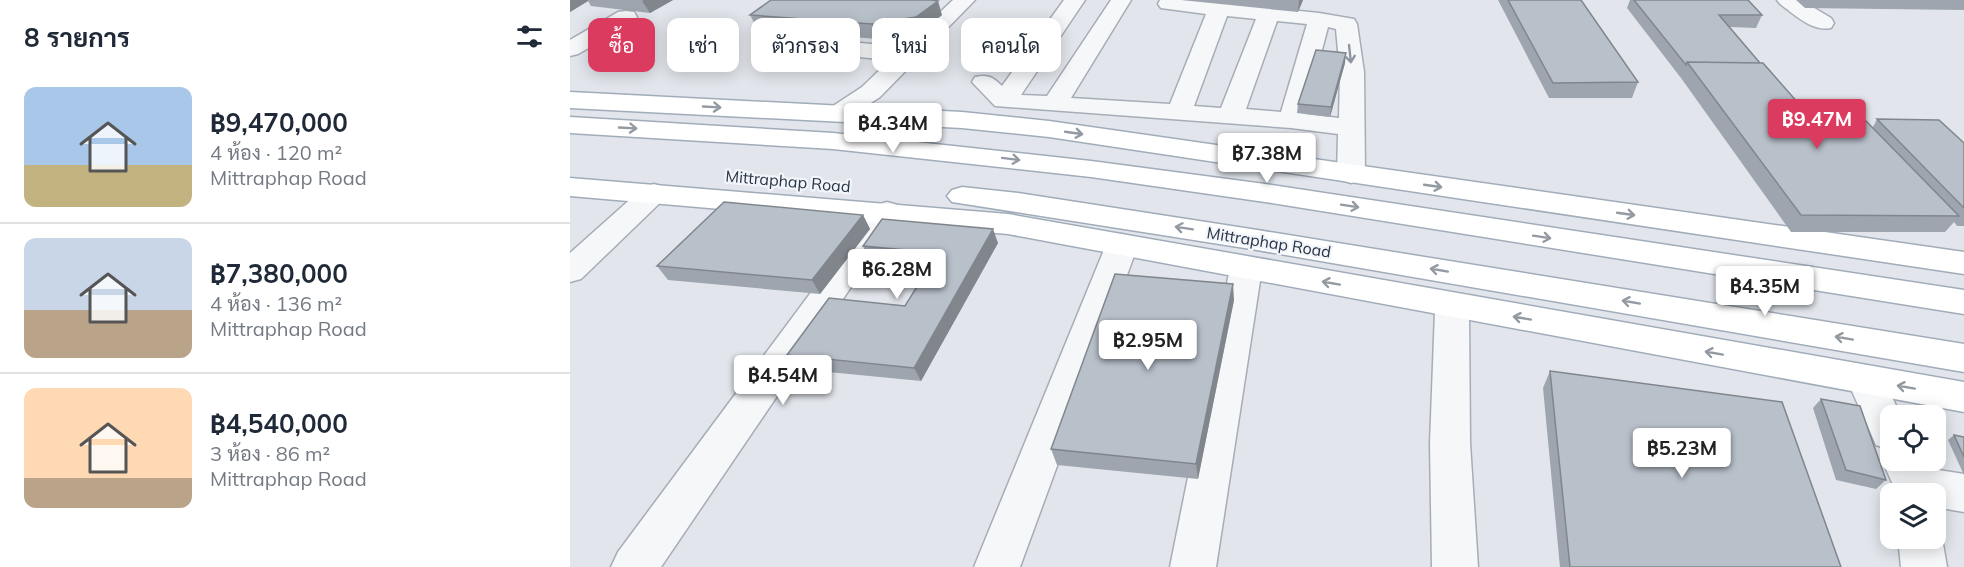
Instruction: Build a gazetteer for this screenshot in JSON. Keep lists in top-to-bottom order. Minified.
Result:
{"streets":{"main road":["Mittraphap Road"]},"page":{"heading":"8 รายการ","chip":["ซื้อ","เช่า","ตัวกรอง","ใหม่","คอนโด"],"list":[{"name":"฿9,470,000","note":"4 ห้อง · 120 m² · Mittraphap Road"},{"name":"฿7,380,000","note":"4 ห้อง · 136 m² · Mittraphap Road"},{"name":"฿4,540,000","note":"3 ห้อง · 86 m² · Mittraphap Road"}],"price":["฿9.47M","฿4.34M","฿7.38M","฿6.28M","฿4.35M","฿2.95M","฿4.54M","฿5.23M"]}}
